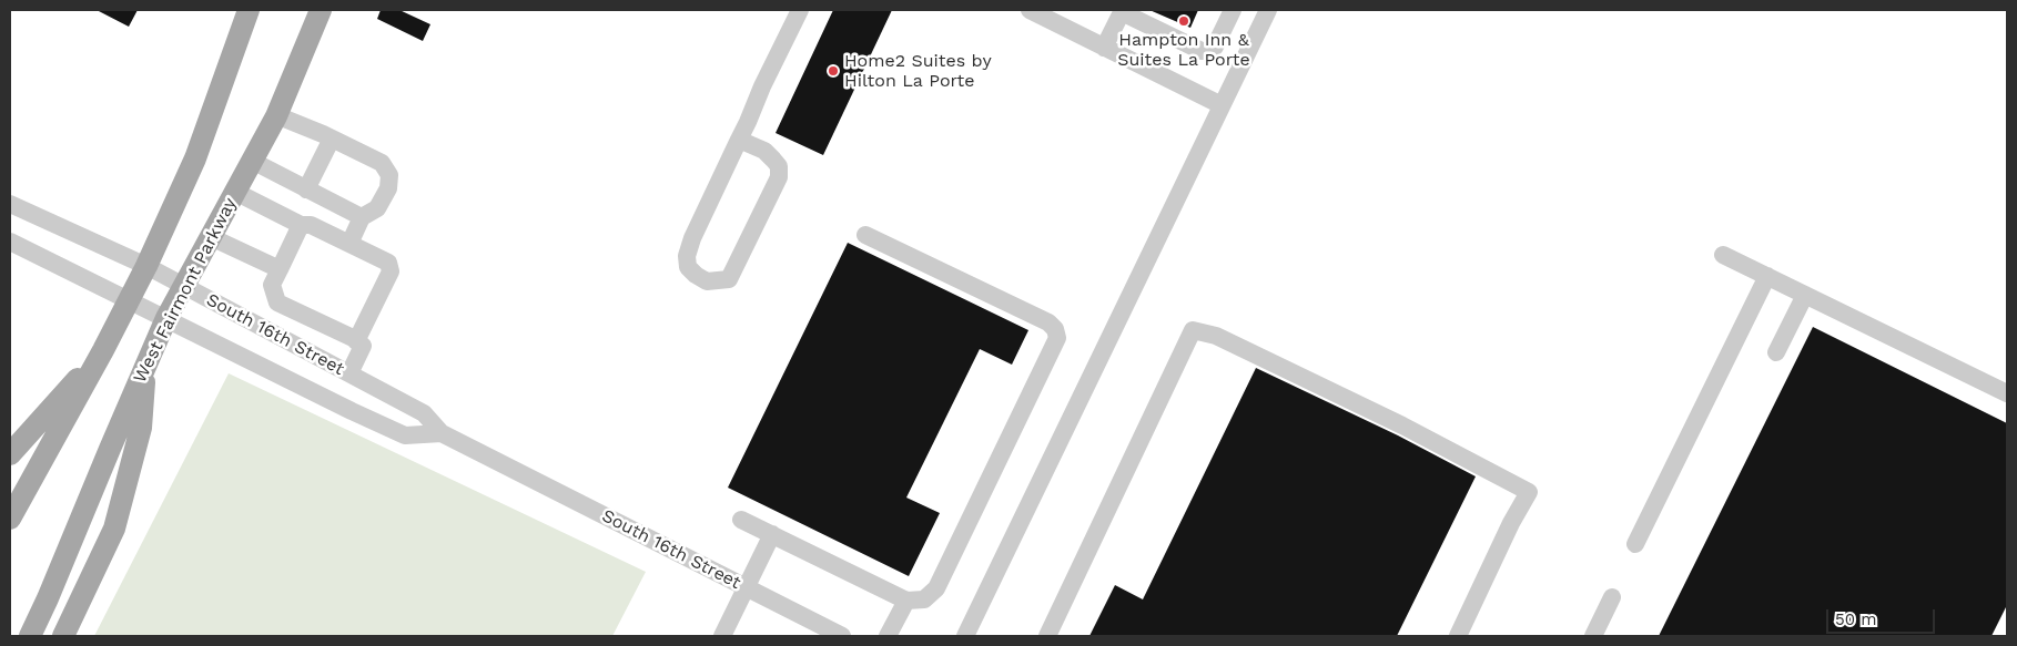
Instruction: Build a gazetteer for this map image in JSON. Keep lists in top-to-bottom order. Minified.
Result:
{"streets":{"main road":["West Fairmont Parkway"],"street":["South 16th Street"]},"crossings":[["West Fairmont Parkway","South 16th Street"]],"places":["Hampton Inn & Suites La Porte","Home2 Suites by Hilton La Porte"],"scale_bar":"50 m"}
